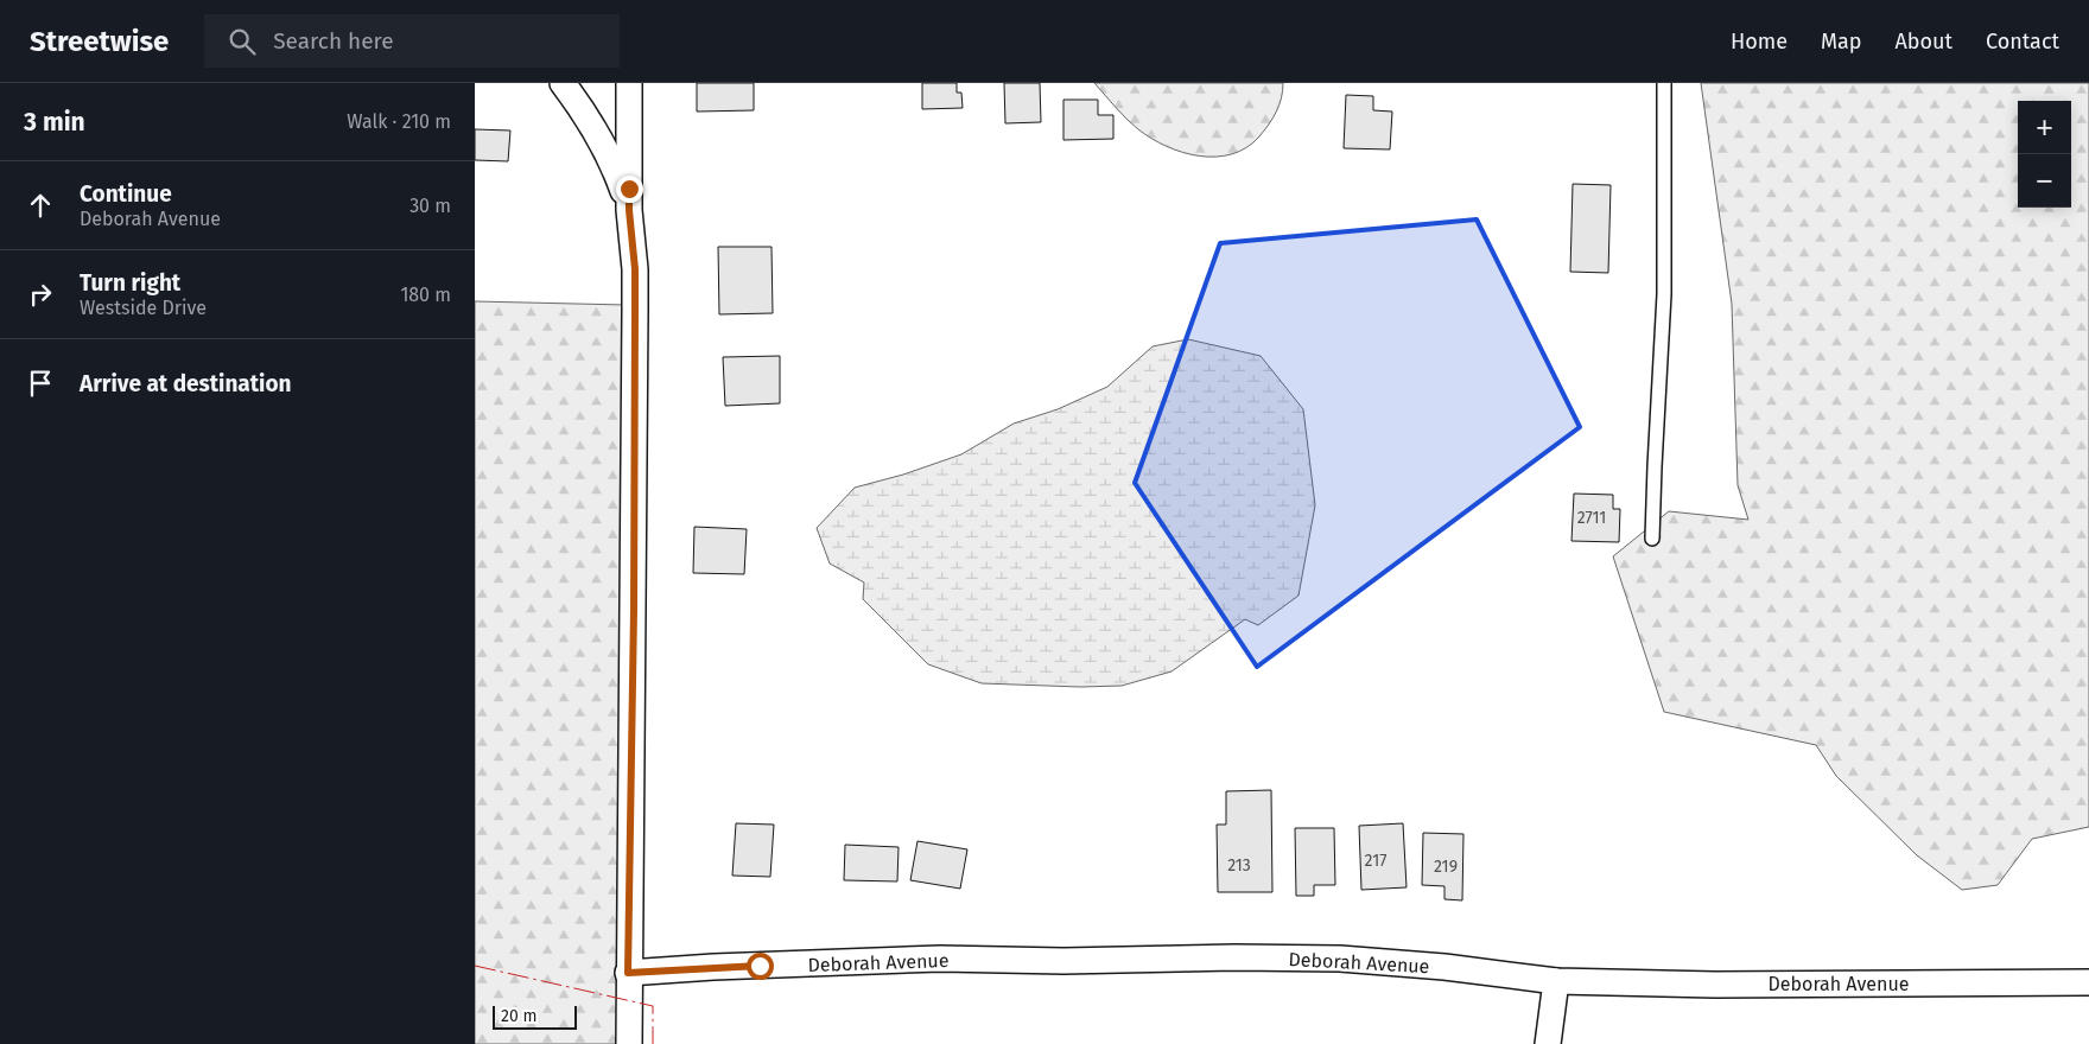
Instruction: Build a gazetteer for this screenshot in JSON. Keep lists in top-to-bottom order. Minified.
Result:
{"streets":{"street":["Deborah Avenue"]},"house_numbers":["2711","217","213","219"],"scale_bar":"20 m","page":{"header":"Streetwise","search":"Search here","nav":["Home","Map","About","Contact"],"heading":["3 min","Walk · 210 m"],"map_buttons":["+","−"],"list":[["Continue","Deborah Avenue","30 m"],["Turn right","Westside Drive","180 m"],"Arrive at destination"],"scale":"20 m"}}
